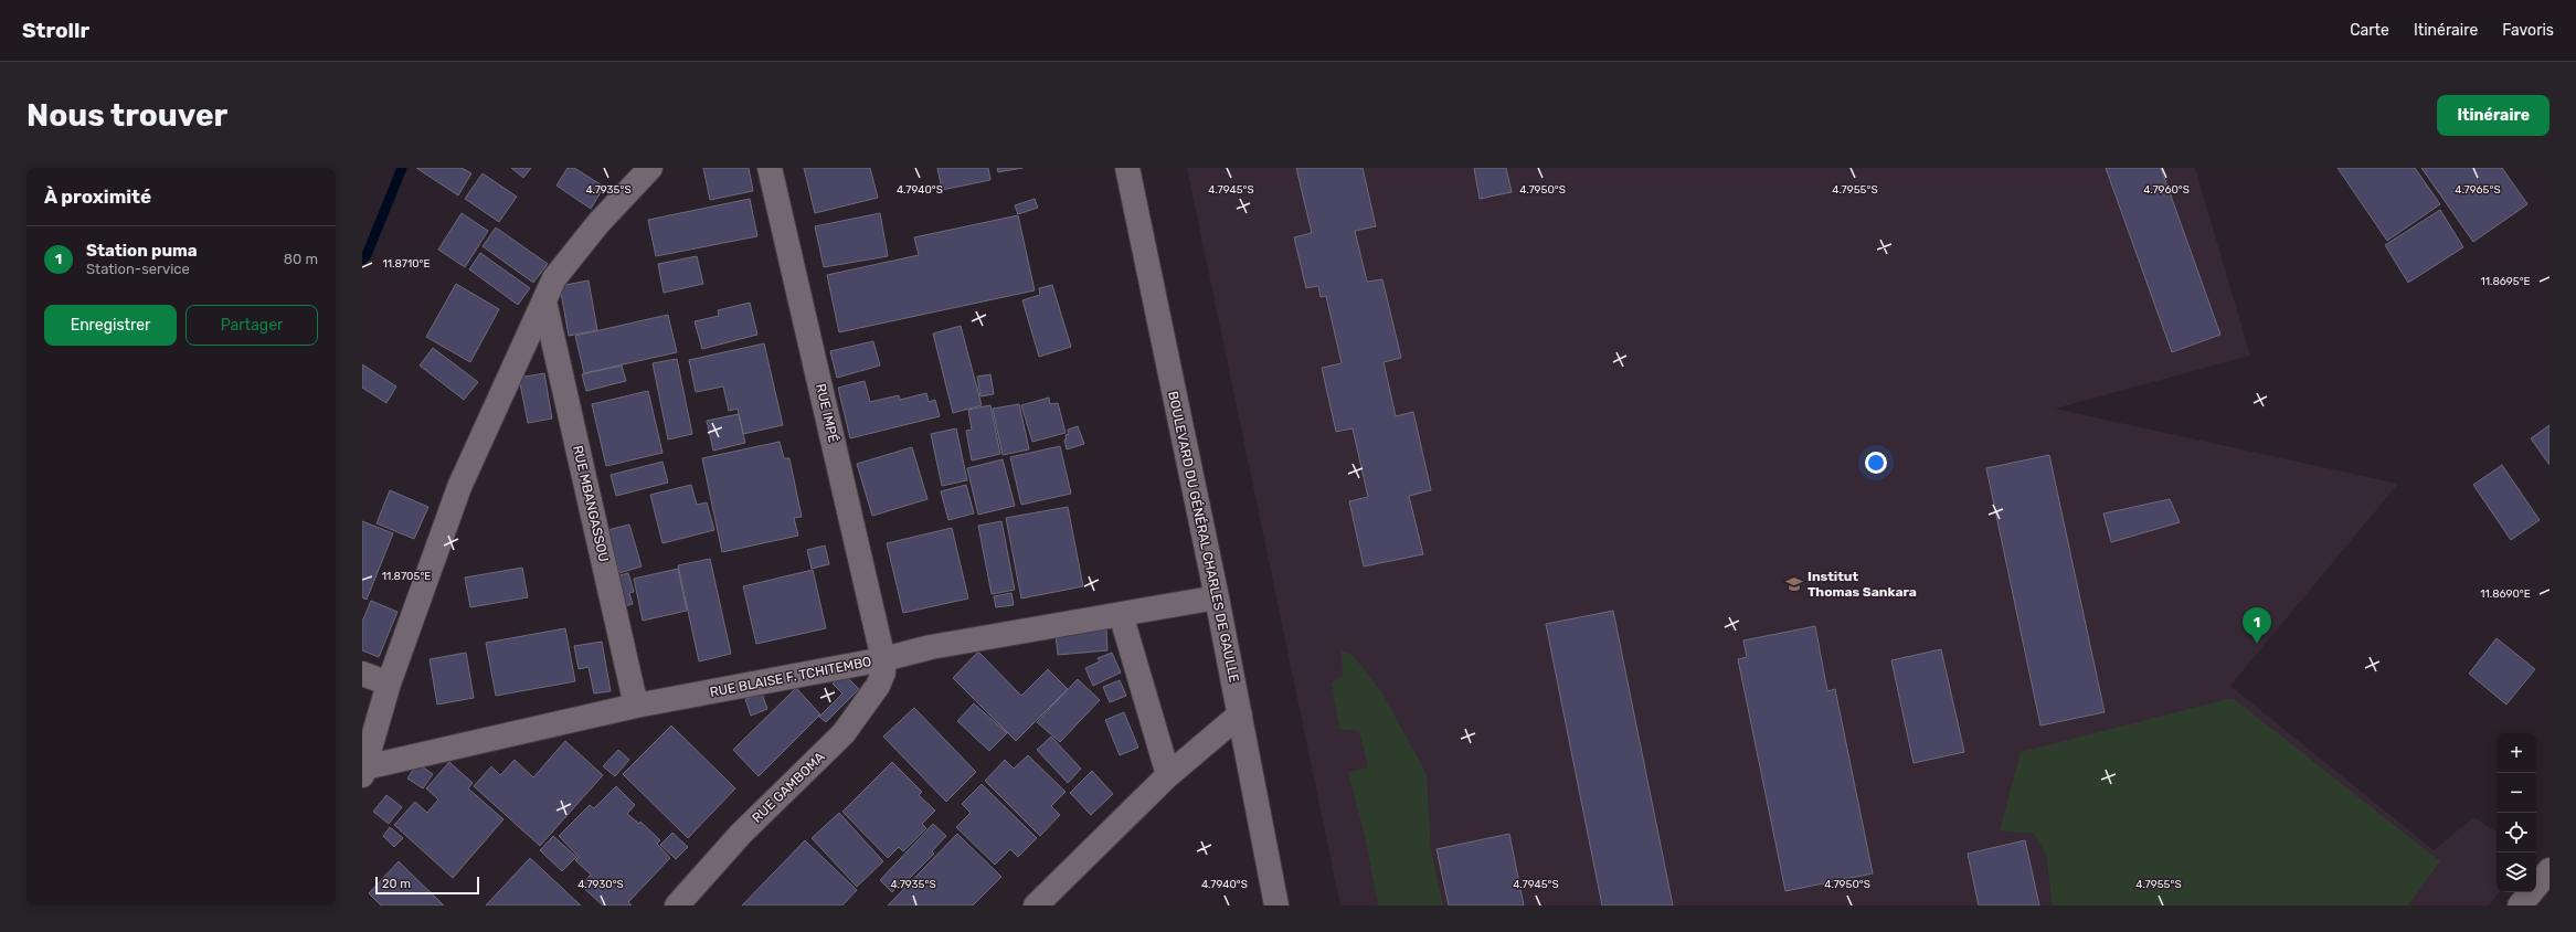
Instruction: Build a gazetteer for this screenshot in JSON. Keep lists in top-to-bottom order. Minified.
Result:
{"streets":{"street":["RUE IMPÉ","RUE MBANGASSOU","BOULEVARD DU GÉNÉRAL CHARLES DE GAULLE","RUE BLAISE F. TCHITEMBO","RUE GAMBOMA"]},"crossings":[["RUE IMPÉ","RUE BLAISE F. TCHITEMBO"],["RUE IMPÉ","RUE GAMBOMA"],["RUE MBANGASSOU","RUE BLAISE F. TCHITEMBO"],["BOULEVARD DU GÉNÉRAL CHARLES DE GAULLE","RUE BLAISE F. TCHITEMBO"],["RUE BLAISE F. TCHITEMBO","RUE GAMBOMA"]],"places":{"school or university":["Institut Thomas Sankara"]},"scale_bar":"20 m","page":{"header":"Strollr","nav":["Carte","Itinéraire","Favoris"],"buttons":["Itinéraire",["Enregistrer","Partager"]],"title":"Nous trouver","heading":"À proximité","list":[{"mark":"1","name":"Station puma","note":"Station-service","value":"80 m"}],"pins":"1","map_buttons":["+","−"],"scale":"20 m"},"coordinates":["4.7935°S","4.7940°S","4.7945°S","4.7950°S","4.7955°S","4.7960°S","4.7965°S","11.8710°E","11.8695°E","11.8705°E","11.8690°E","4.7930°S"]}
